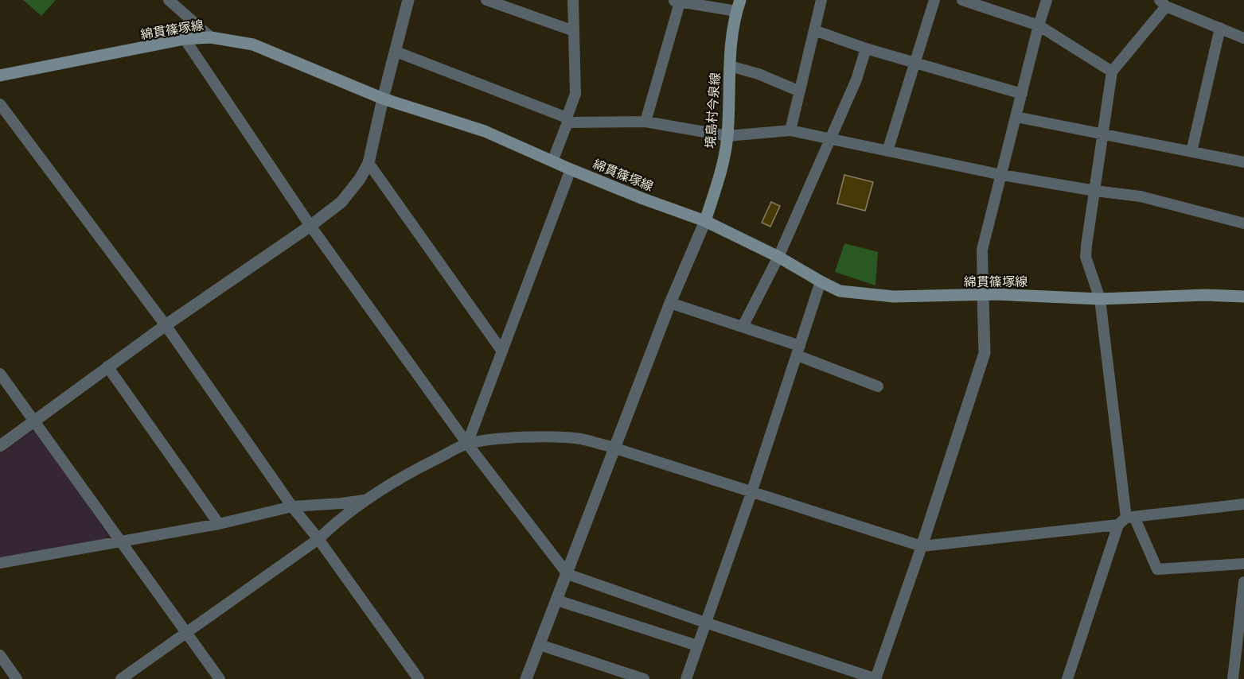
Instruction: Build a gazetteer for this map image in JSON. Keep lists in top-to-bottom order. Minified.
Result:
{"streets":{"main road":["綿貫篠塚線","境島村今泉線"]},"crossings":[["綿貫篠塚線","境島村今泉線"]]}
